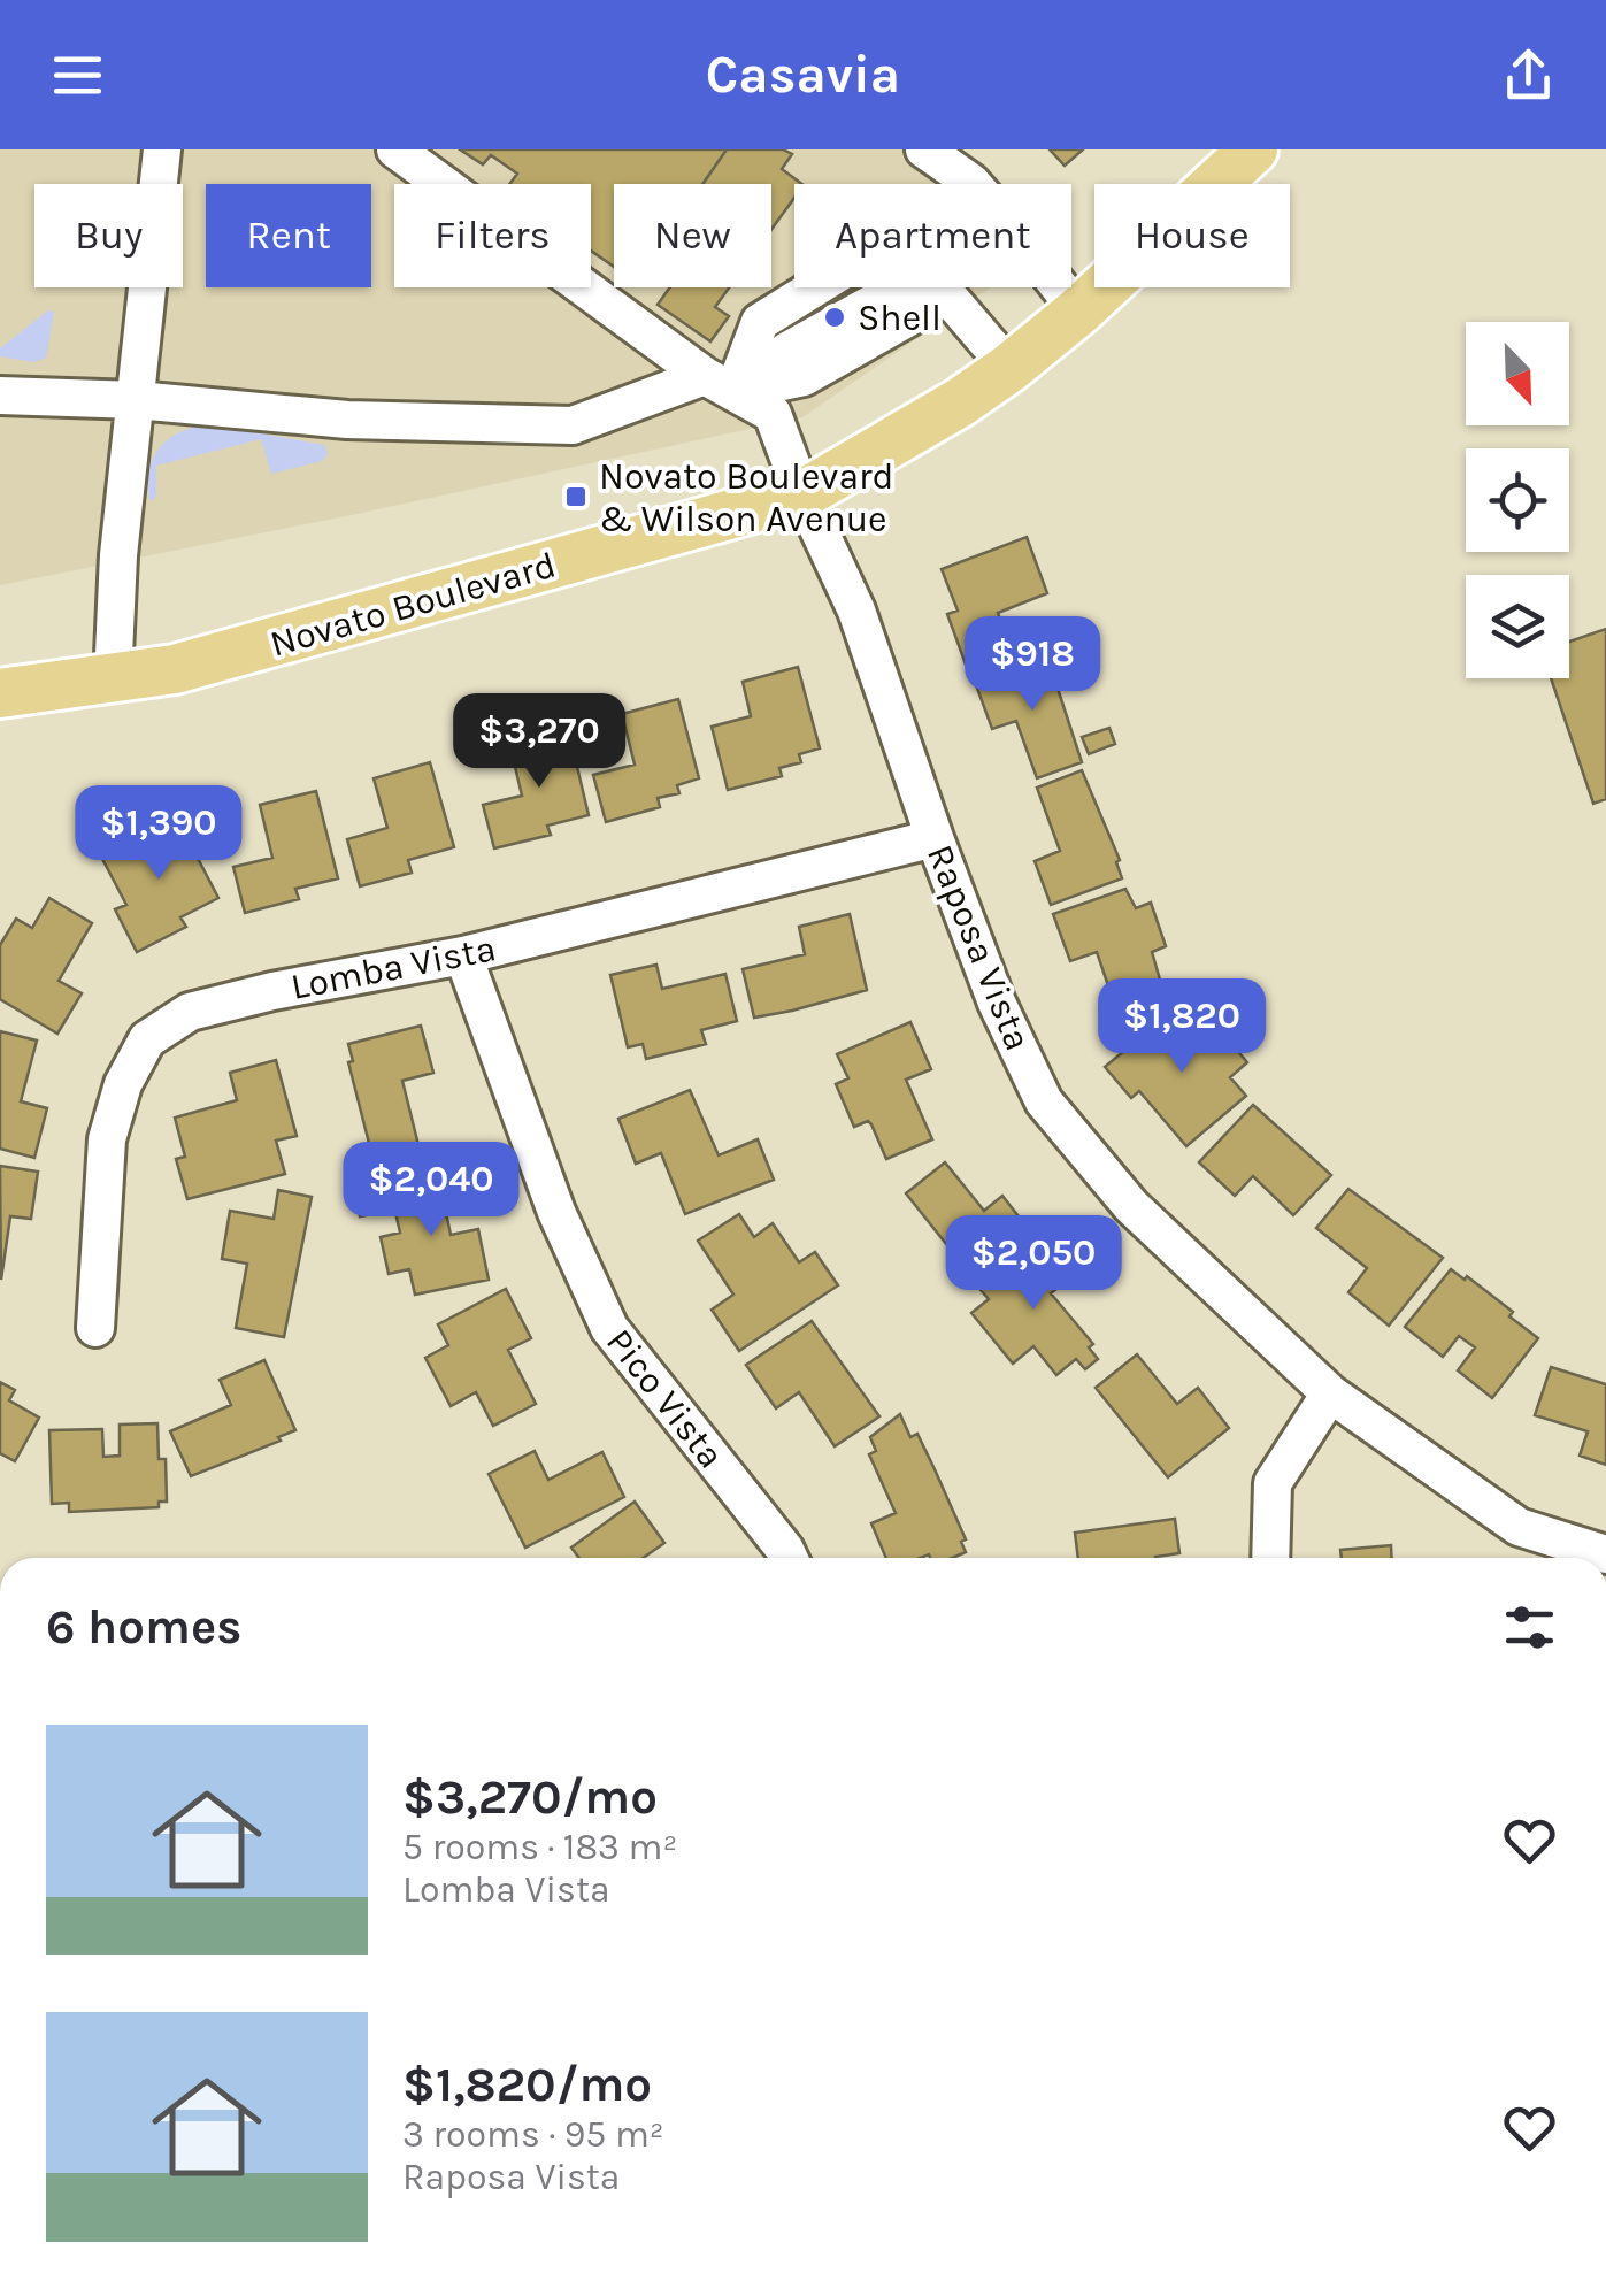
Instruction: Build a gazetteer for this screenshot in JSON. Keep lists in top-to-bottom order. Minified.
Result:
{"streets":{"main road":["Novato Boulevard"],"street":["Raposa Vista","Lomba Vista","Pico Vista"]},"crossings":[["Novato Boulevard","Raposa Vista"],["Raposa Vista","Lomba Vista"],["Lomba Vista","Pico Vista"]],"places":{"other":["Shell"],"transit":["Novato Boulevard & Wilson Avenue"]},"north":"bottom right","page":{"header":"Casavia","chip":["Buy","Rent","Filters","New","Apartment","House"],"price":["$918","$3,270","$1,390","$1,820","$2,040","$2,050"],"heading":"6 homes","list":[{"name":"$3,270/mo","note":"5 rooms · 183 m² · Lomba Vista"},{"name":"$1,820/mo","note":"3 rooms · 95 m² · Raposa Vista"}]}}
